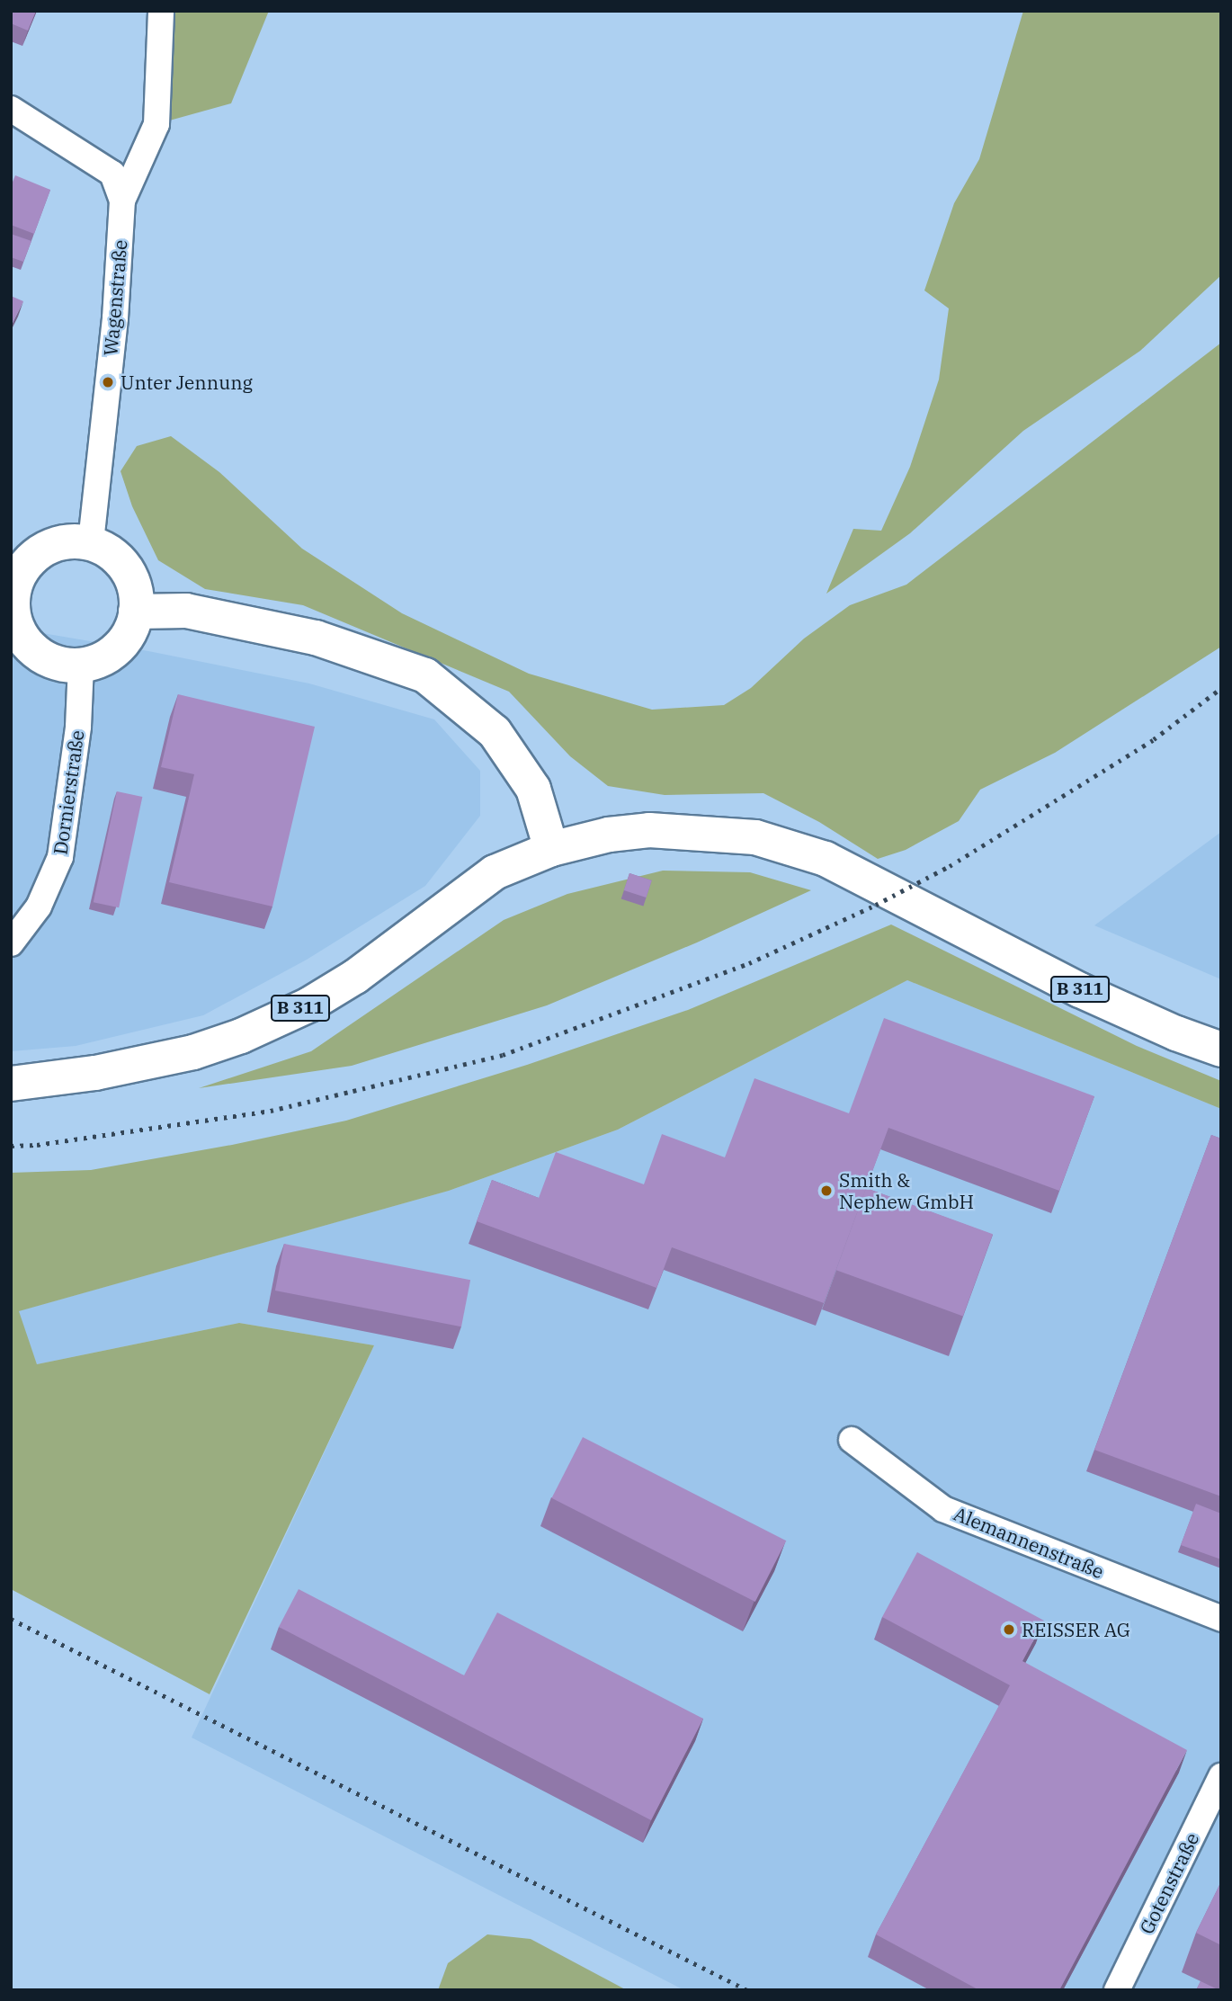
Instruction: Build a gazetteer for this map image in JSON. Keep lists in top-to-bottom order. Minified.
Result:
{"streets":{"main road":["B 311"],"street":["Wagenstraße","Dornierstraße","Alemannenstraße","Gotenstraße"]},"crossings":[["Wagenstraße","Dornierstraße"]],"places":["Unter Jennung","Smith & Nephew GmbH","REISSER AG"]}
